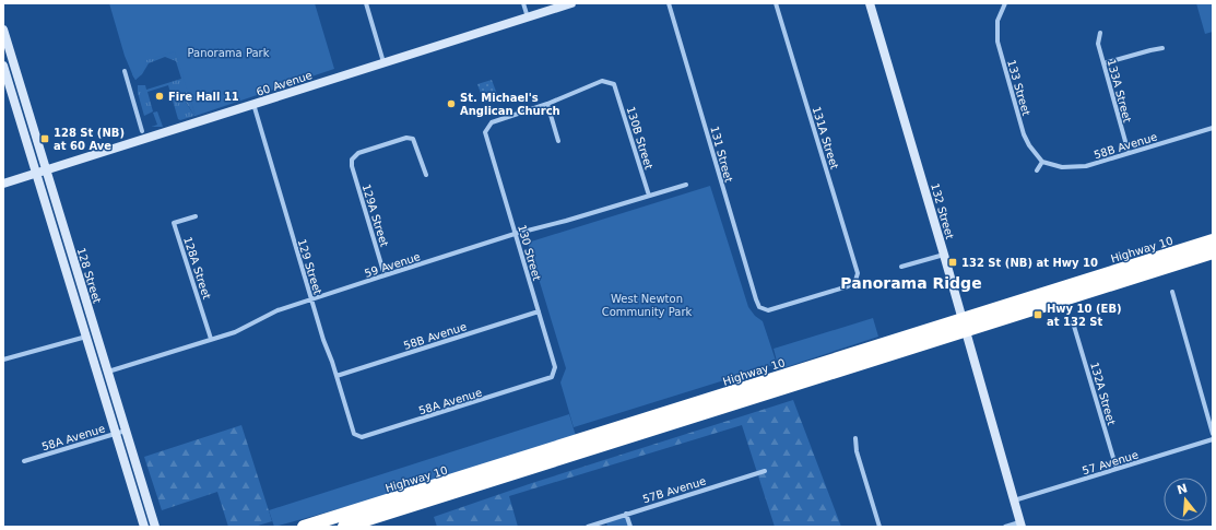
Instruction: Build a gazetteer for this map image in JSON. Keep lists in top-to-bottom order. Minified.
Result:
{"streets":{"highway":["Highway 10"],"main road":["60 Avenue","132 Street","128 Street"],"street":["133 Street","133A Street","130B Street","131A Street","58B Avenue","131 Street","129A Street","130 Street","59 Avenue","129 Street","128A Street","132A Street","58A Avenue","57 Avenue","57B Avenue"]},"crossings":[["60 Avenue","129 Street"],["60 Avenue","128 Street"],["133 Street","58B Avenue"],["133A Street","58B Avenue"],["130B Street","130 Street"],["130B Street","59 Avenue"],["131A Street","131 Street"],["58B Avenue","130 Street"],["58B Avenue","129 Street"],["132 Street","Highway 10"],["132 Street","57 Avenue"],["129A Street","59 Avenue"],["130 Street","59 Avenue"],["130 Street","58A Avenue"],["59 Avenue","129 Street"],["59 Avenue","128A Street"],["59 Avenue","128 Street"],["129 Street","58A Avenue"],["128 Street","58A Avenue"],["132A Street","57 Avenue"]],"districts":["Panorama Ridge"],"parks":["Panorama Park","West Newton Community Park"],"places":{"other":["Fire Hall 11","St. Michael's Anglican Church"],"transit":["128 St (NB) at 60 Ave","132 St (NB) at Hwy 10","Hwy 10 (EB) at 132 St"]},"north":"top"}
